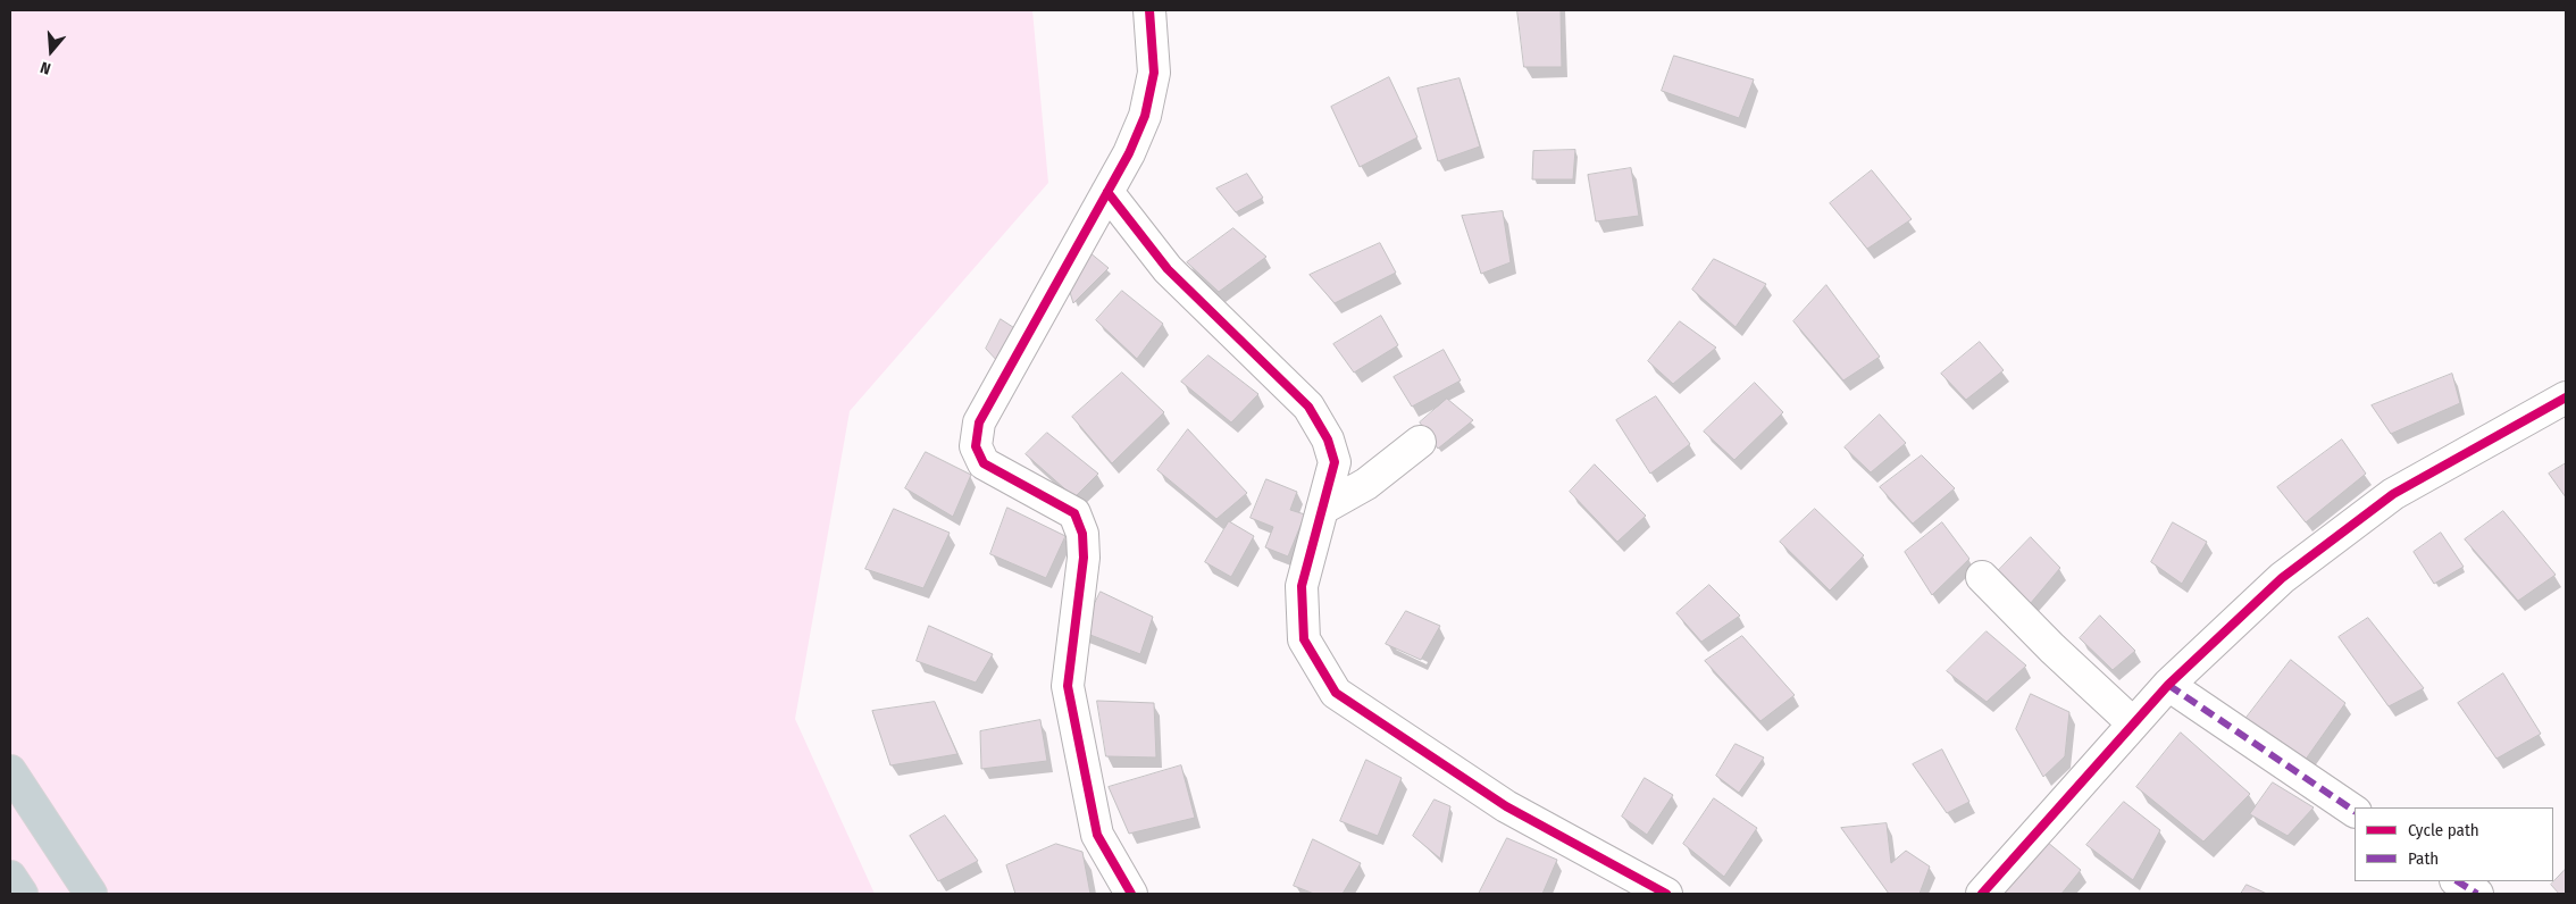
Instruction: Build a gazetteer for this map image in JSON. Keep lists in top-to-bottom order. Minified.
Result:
{"legend":["Cycle path","Path"],"north":"bottom"}
